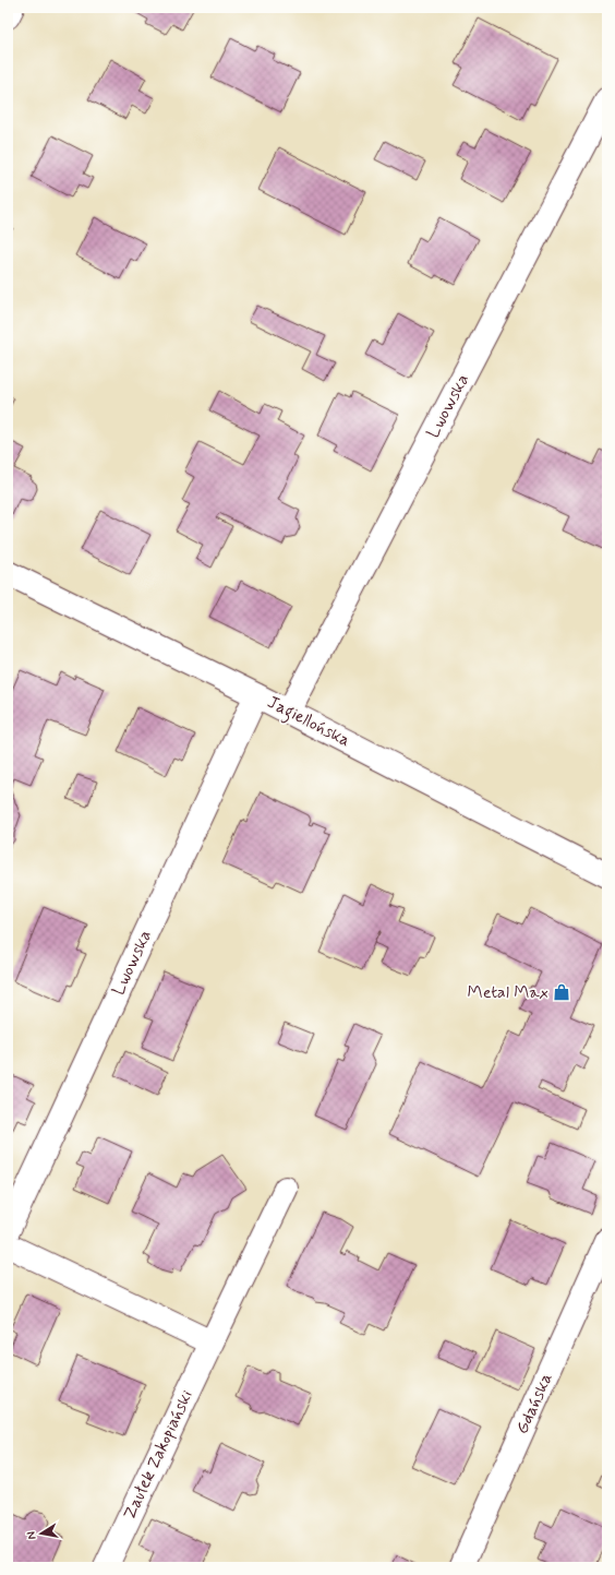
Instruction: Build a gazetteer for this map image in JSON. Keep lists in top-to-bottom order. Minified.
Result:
{"streets":{"street":["Lwowska","Jagiellońska","Gdańska","Zaułek Zakopiański"]},"crossings":[["Lwowska","Jagiellońska"]],"places":{"shop":["Metal Max"]},"north":"left"}
